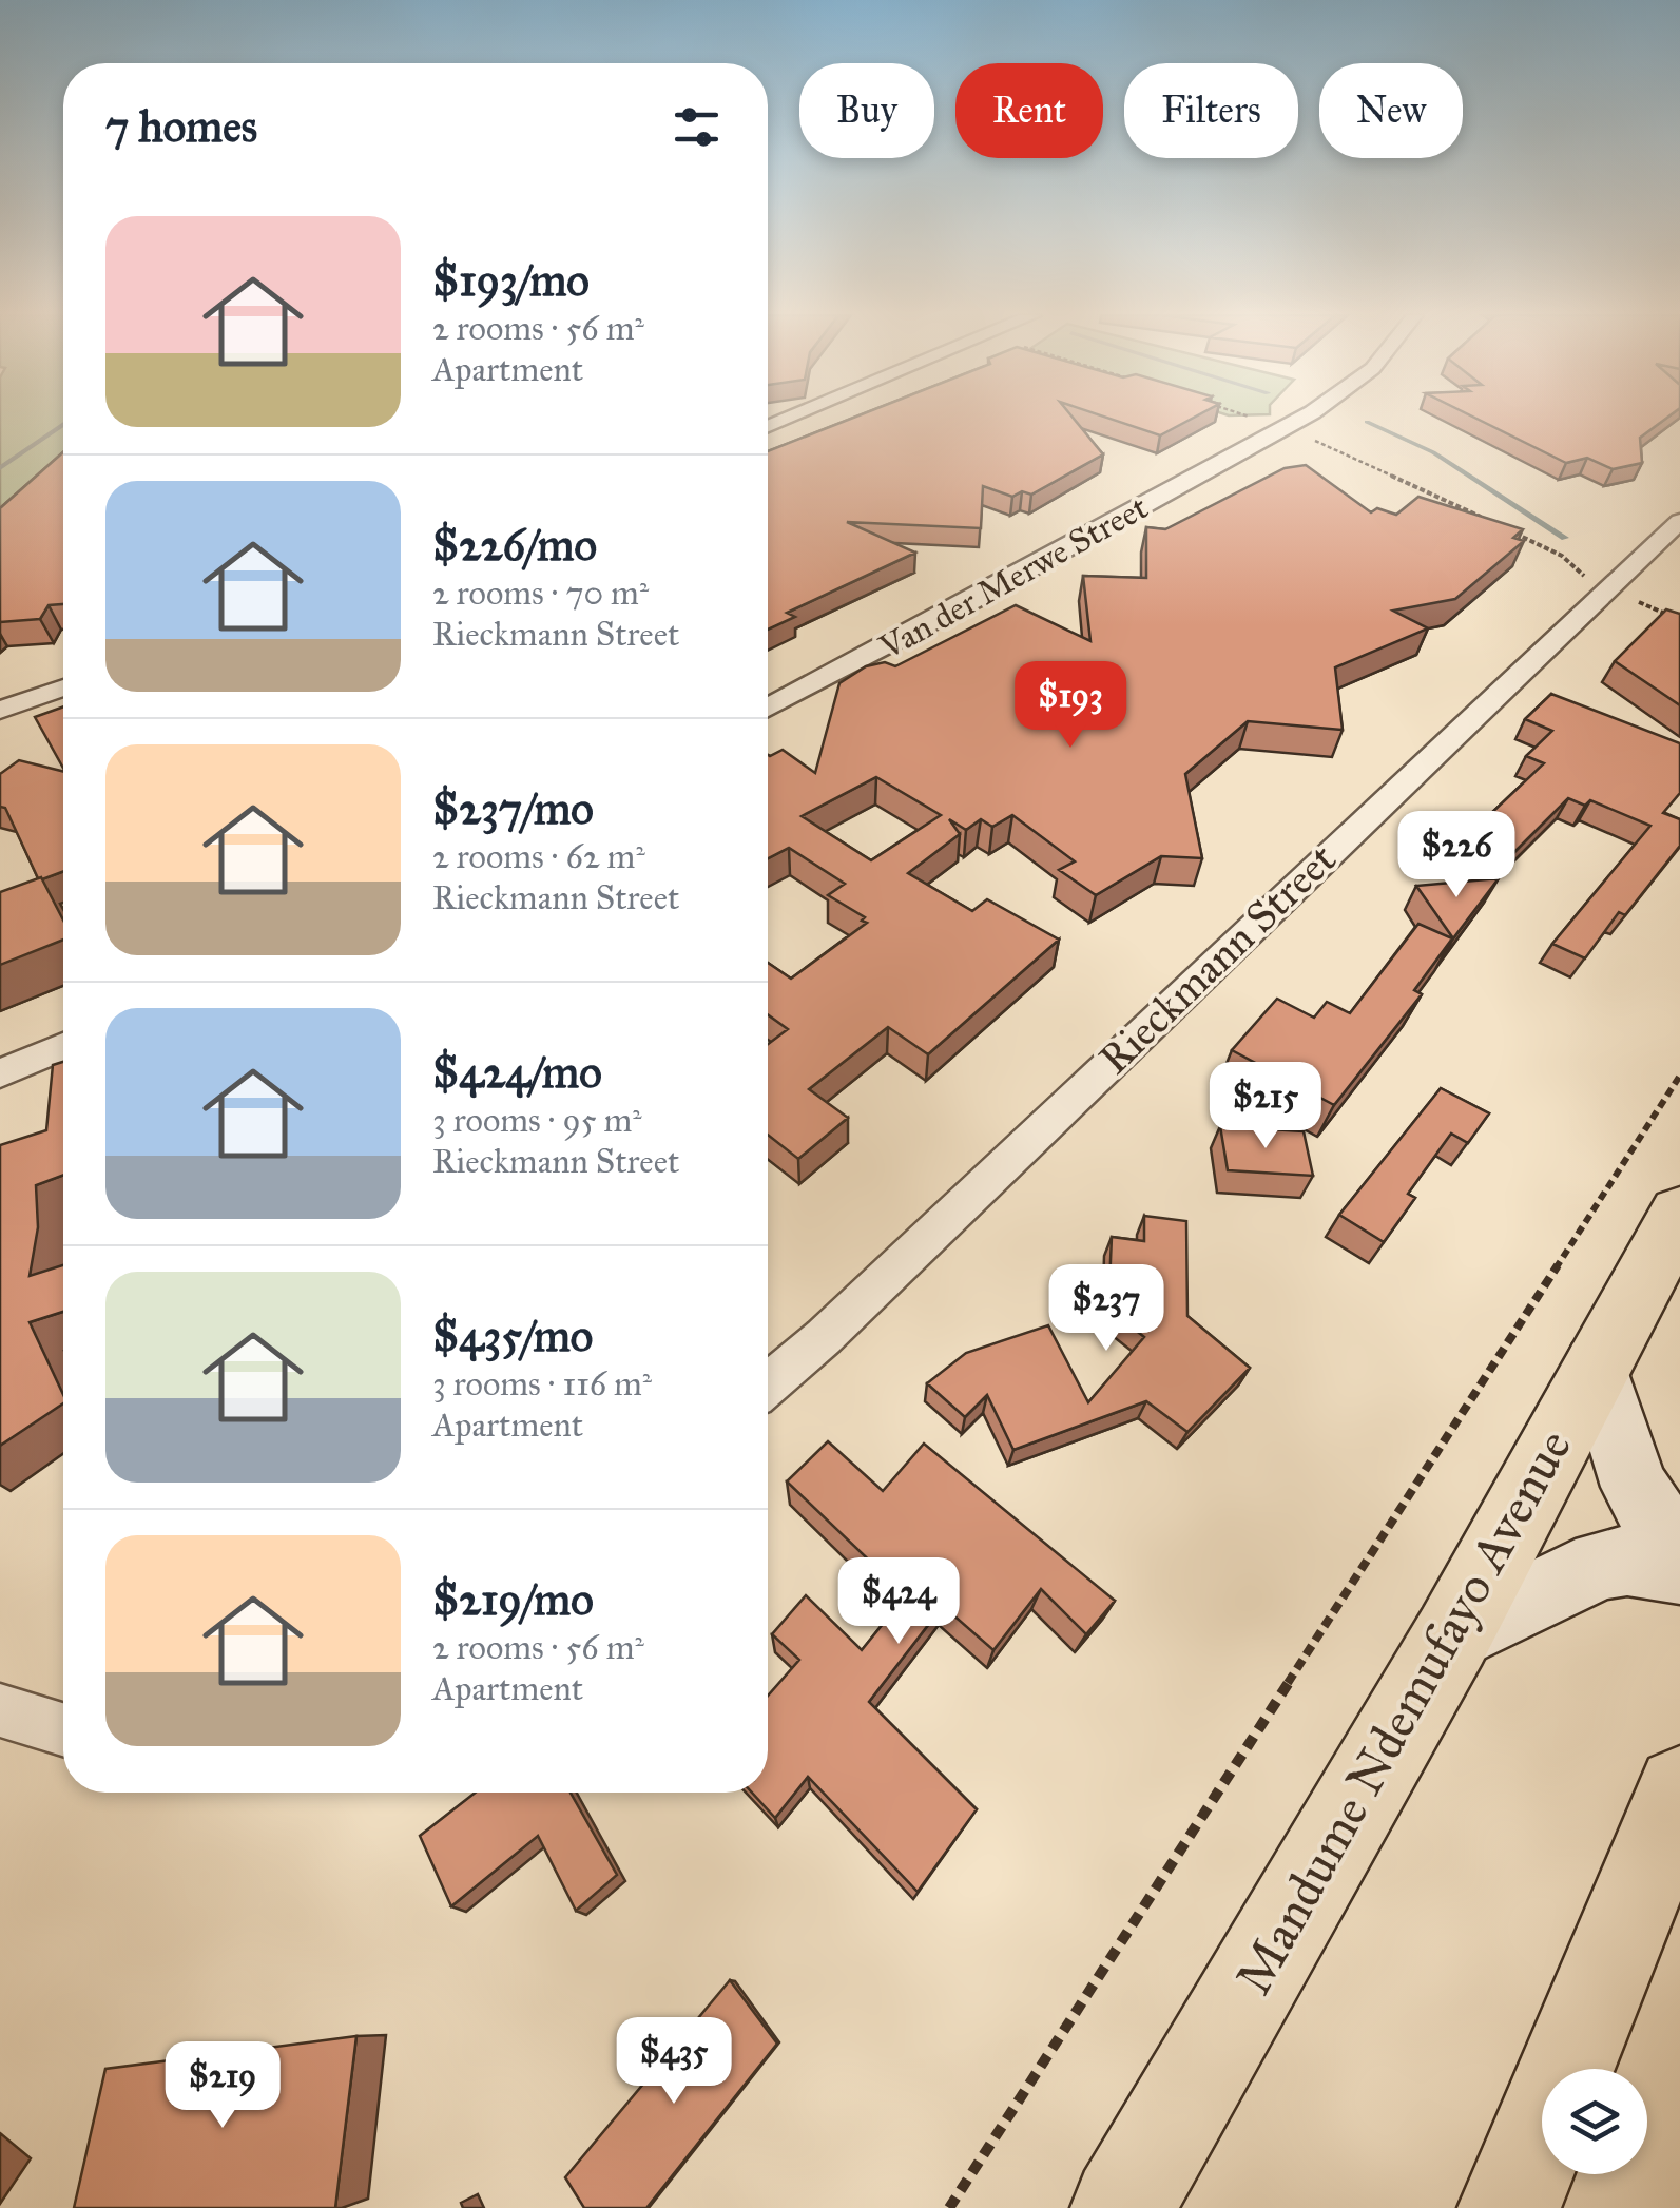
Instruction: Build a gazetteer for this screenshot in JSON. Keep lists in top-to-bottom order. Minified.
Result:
{"streets":{"main road":["Mandume Ndemufayo Avenue"],"street":["Van der Merwe Street","Rieckmann Street"]},"page":{"chip":["Buy","Rent","Filters","New"],"heading":"7 homes","list":[{"name":"$193/mo","note":"2 rooms · 56 m² · Apartment"},{"name":"$226/mo","note":"2 rooms · 70 m² · Rieckmann Street"},{"name":"$237/mo","note":"2 rooms · 62 m² · Rieckmann Street"},{"name":"$424/mo","note":"3 rooms · 95 m² · Rieckmann Street"},{"name":"$435/mo","note":"3 rooms · 116 m² · Apartment"},{"name":"$219/mo","note":"2 rooms · 56 m² · Apartment"}],"price":["$193","$226","$215","$237","$424","$435","$219"]}}
